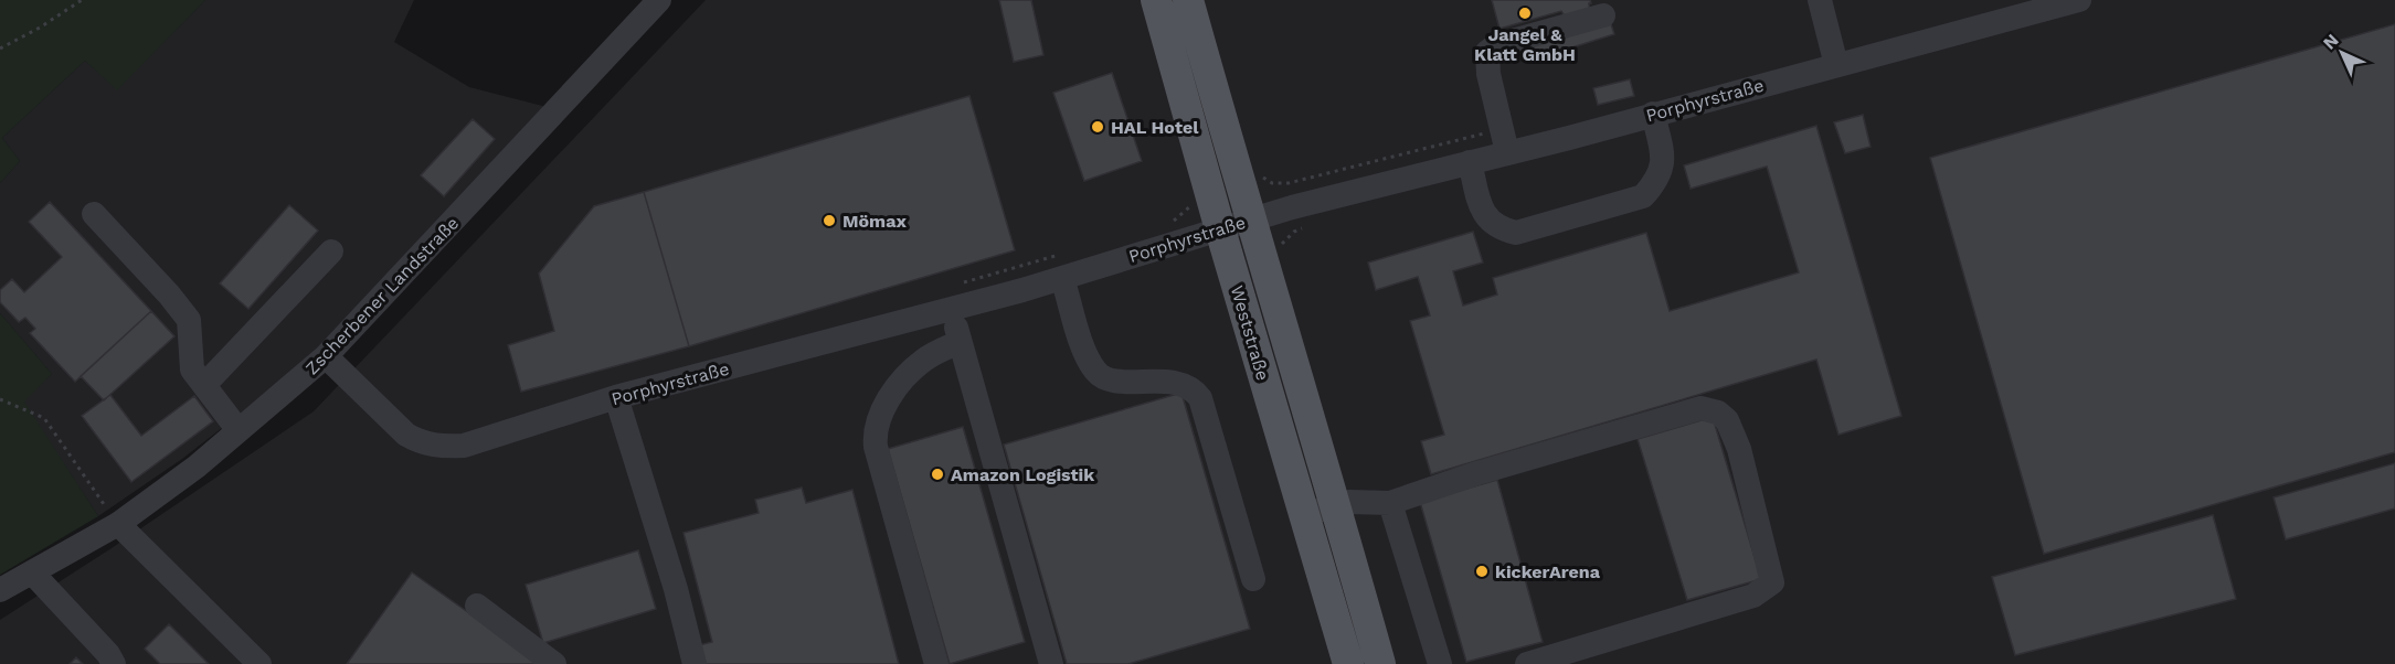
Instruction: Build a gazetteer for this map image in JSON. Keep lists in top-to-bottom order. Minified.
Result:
{"streets":{"main road":["Weststraße"],"street":["Porphyrstraße","Zscherbener Landstraße"]},"crossings":[["Porphyrstraße","Zscherbener Landstraße"],["Porphyrstraße","Weststraße"]],"places":["Jangel & Klatt GmbH","HAL Hotel","Mömax","Amazon Logistik","kickerArena"],"north":"top left"}
